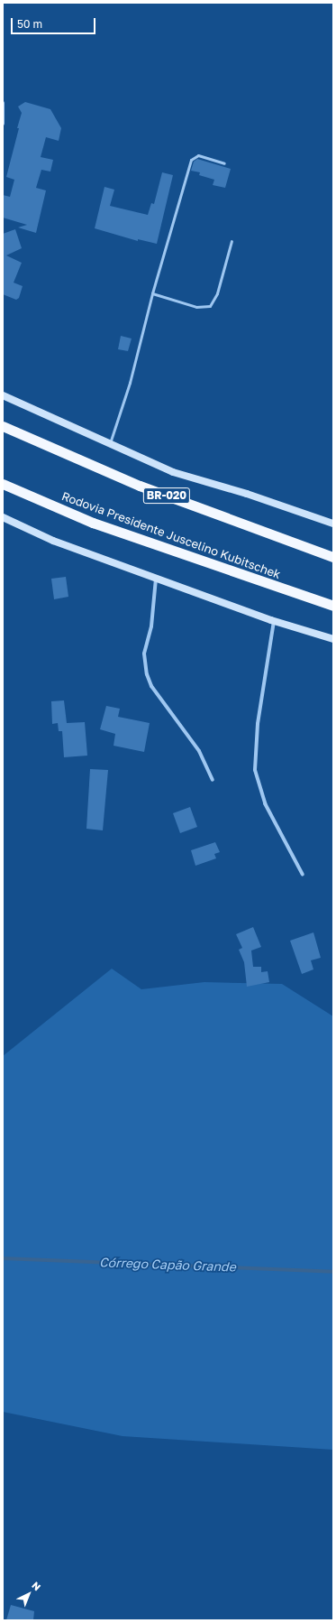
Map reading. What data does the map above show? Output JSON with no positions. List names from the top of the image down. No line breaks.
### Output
{"streets":{"highway":["BR-020","Rodovia Presidente Juscelino Kubitschek"]},"water":["Córrego Capão Grande"],"scale_bar":"50 m","north":"top right"}
